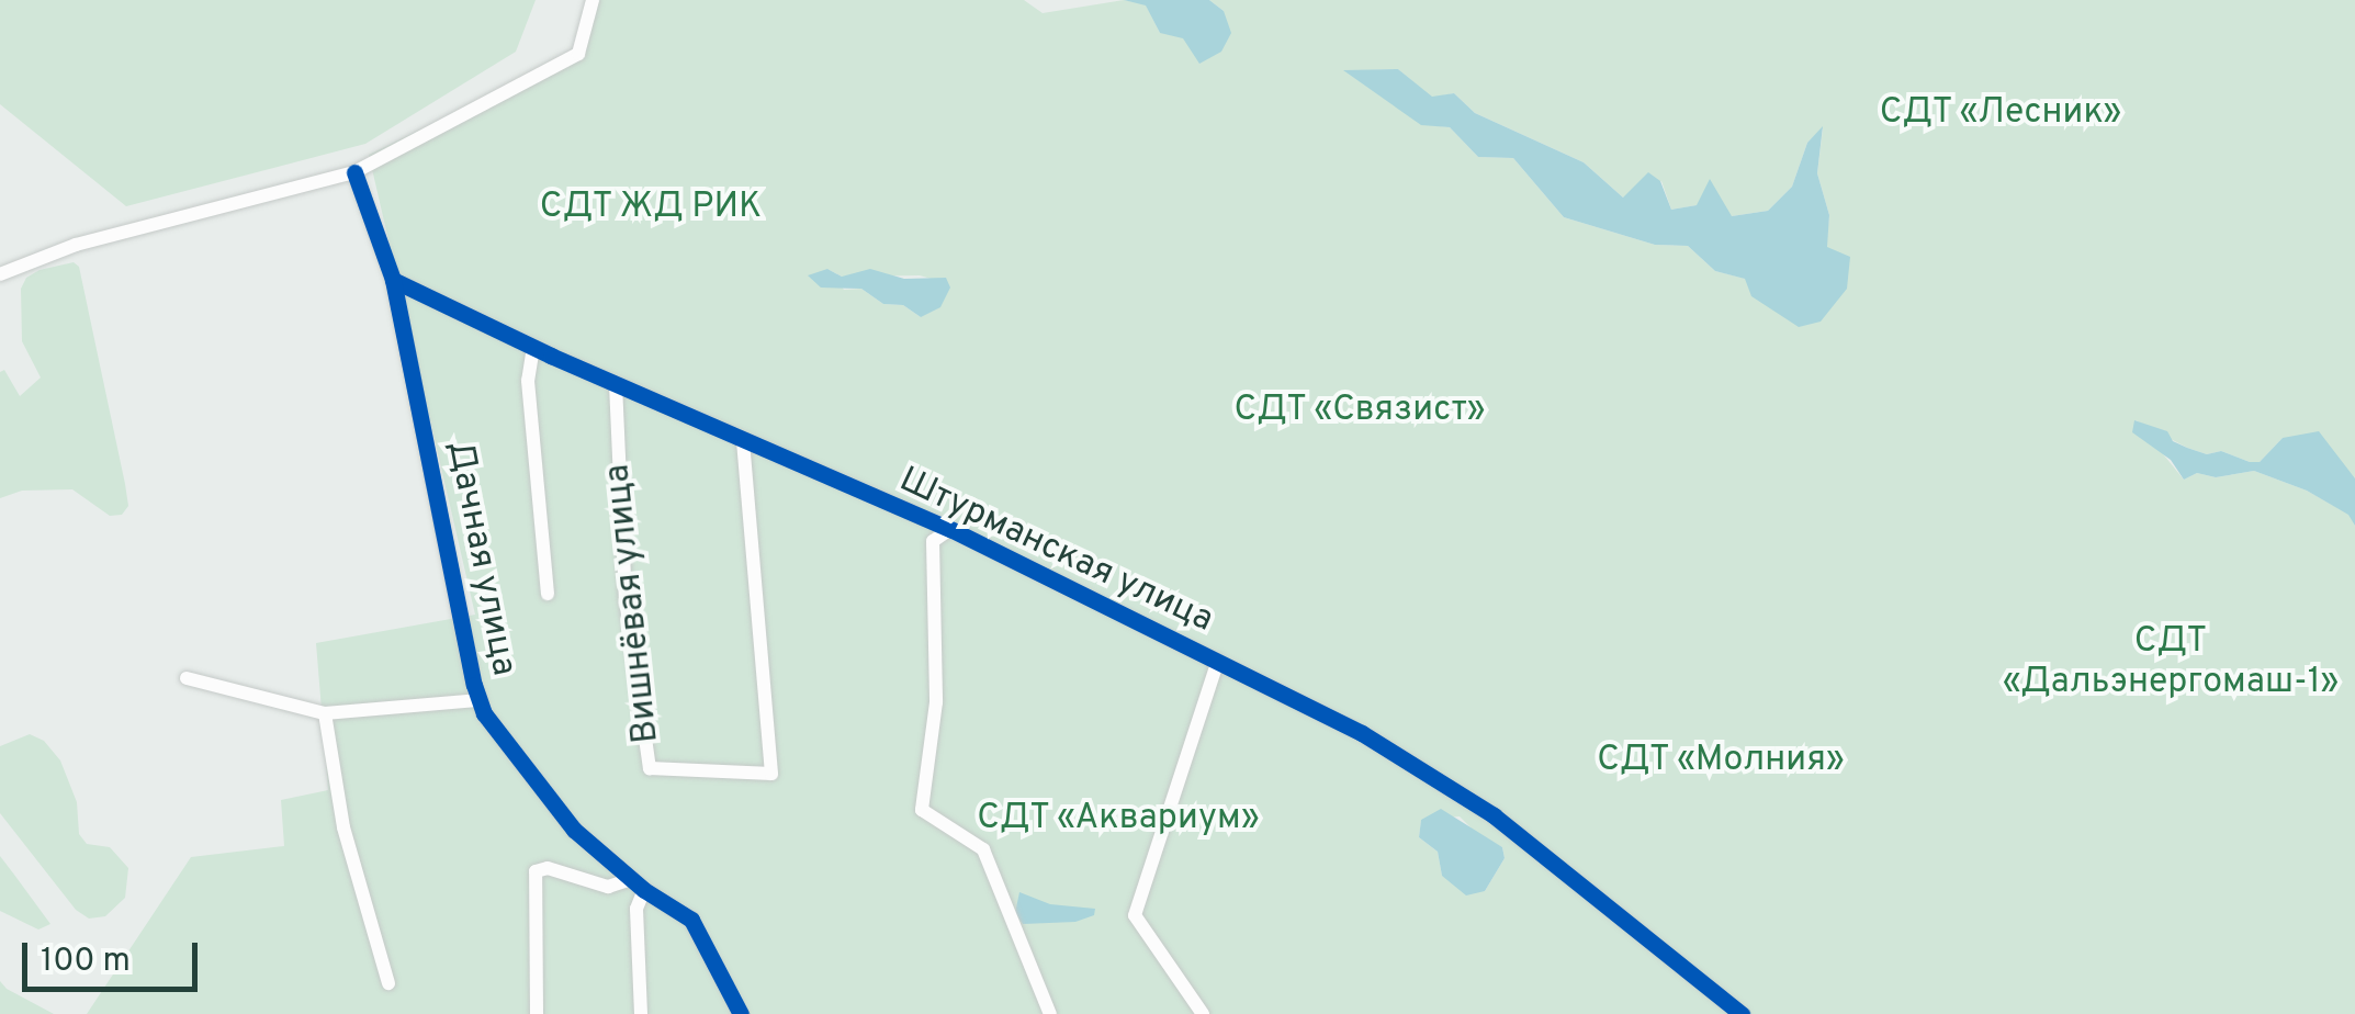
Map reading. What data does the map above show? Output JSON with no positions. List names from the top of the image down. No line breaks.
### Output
{"streets":{"street":["Штурманская улица","Дачная улица","Вишнёвая улица"]},"crossings":[["Штурманская улица","Дачная улица"],["Штурманская улица","Вишнёвая улица"]],"parks":["СДТ «Лесник»","СДТ ЖД РИК","СДТ «Связист»","СДТ «Дальэнергомаш-1»","СДТ «Молния»","СДТ «Аквариум»"],"scale_bar":"100 m"}
